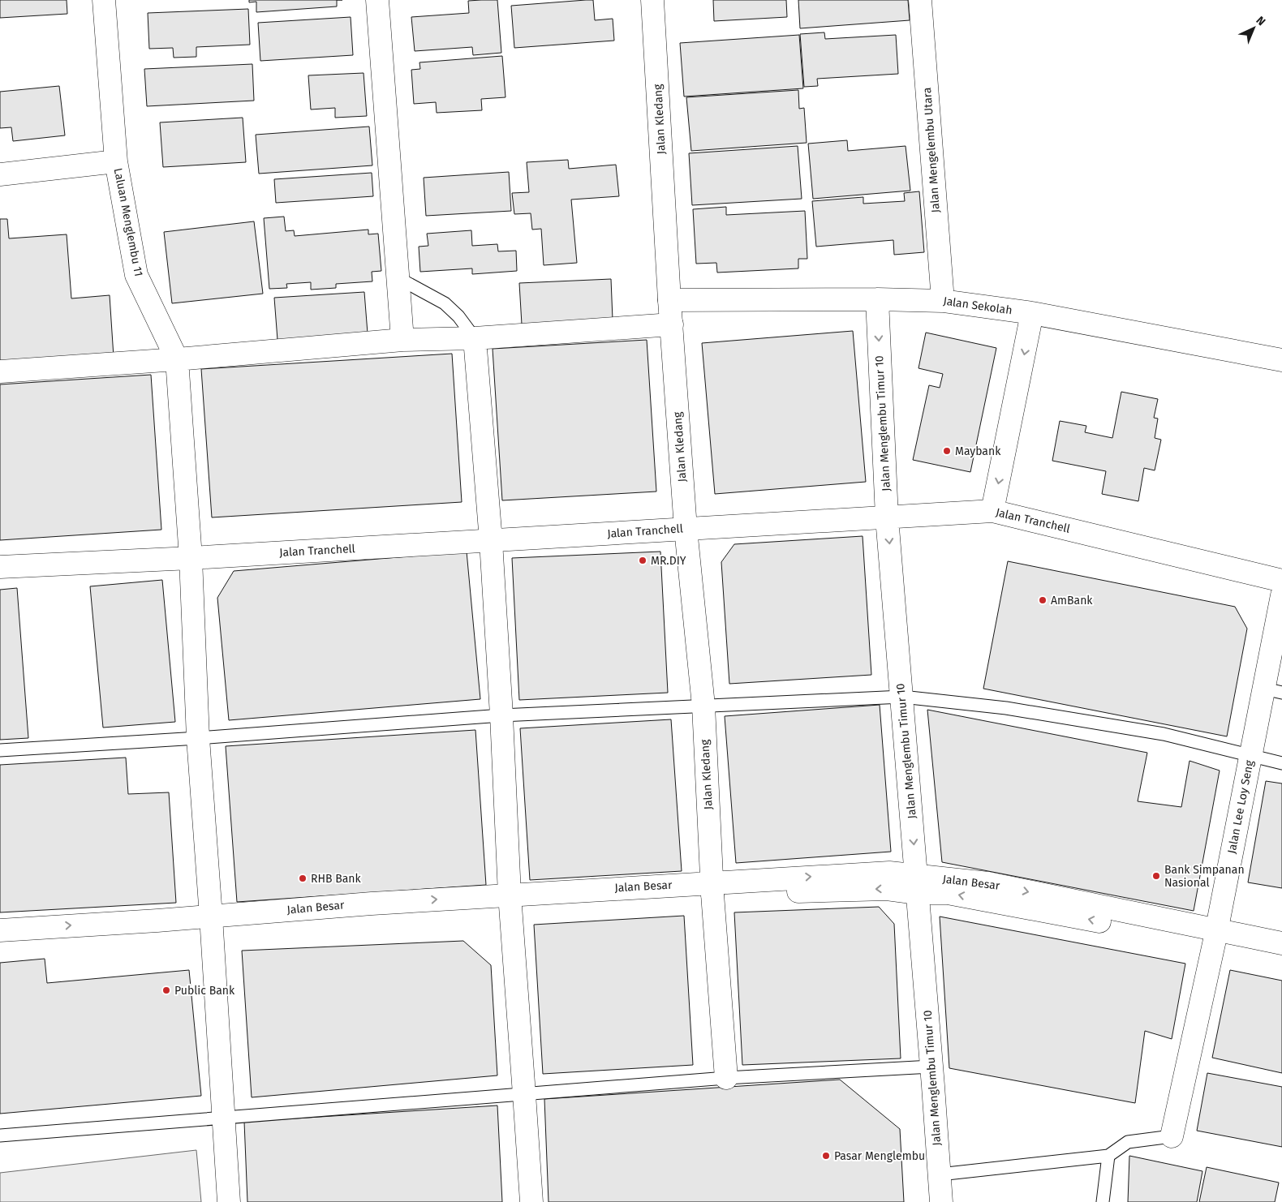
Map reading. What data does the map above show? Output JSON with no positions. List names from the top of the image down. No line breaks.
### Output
{"streets":{"street":["Jalan Kledang","Jalan Mengelembu Utara","Laluan Menglembu 11","Jalan Sekolah","Jalan Menglembu Timur 10","Jalan Tranchell","Jalan Lee Loy Seng","Jalan Besar"]},"crossings":[["Jalan Kledang","Jalan Sekolah"],["Jalan Kledang","Jalan Tranchell"],["Jalan Kledang","Jalan Besar"],["Jalan Mengelembu Utara","Jalan Sekolah"],["Laluan Menglembu 11","Jalan Tranchell"],["Laluan Menglembu 11","Jalan Besar"],["Jalan Sekolah","Jalan Menglembu Timur 10"],["Jalan Menglembu Timur 10","Jalan Tranchell"],["Jalan Menglembu Timur 10","Jalan Besar"],["Jalan Lee Loy Seng","Jalan Besar"]],"places":["Maybank","MR.DIY","AmBank","Bank Simpanan Nasional","RHB Bank","Public Bank","Pasar Menglembu"],"north":"top right"}
